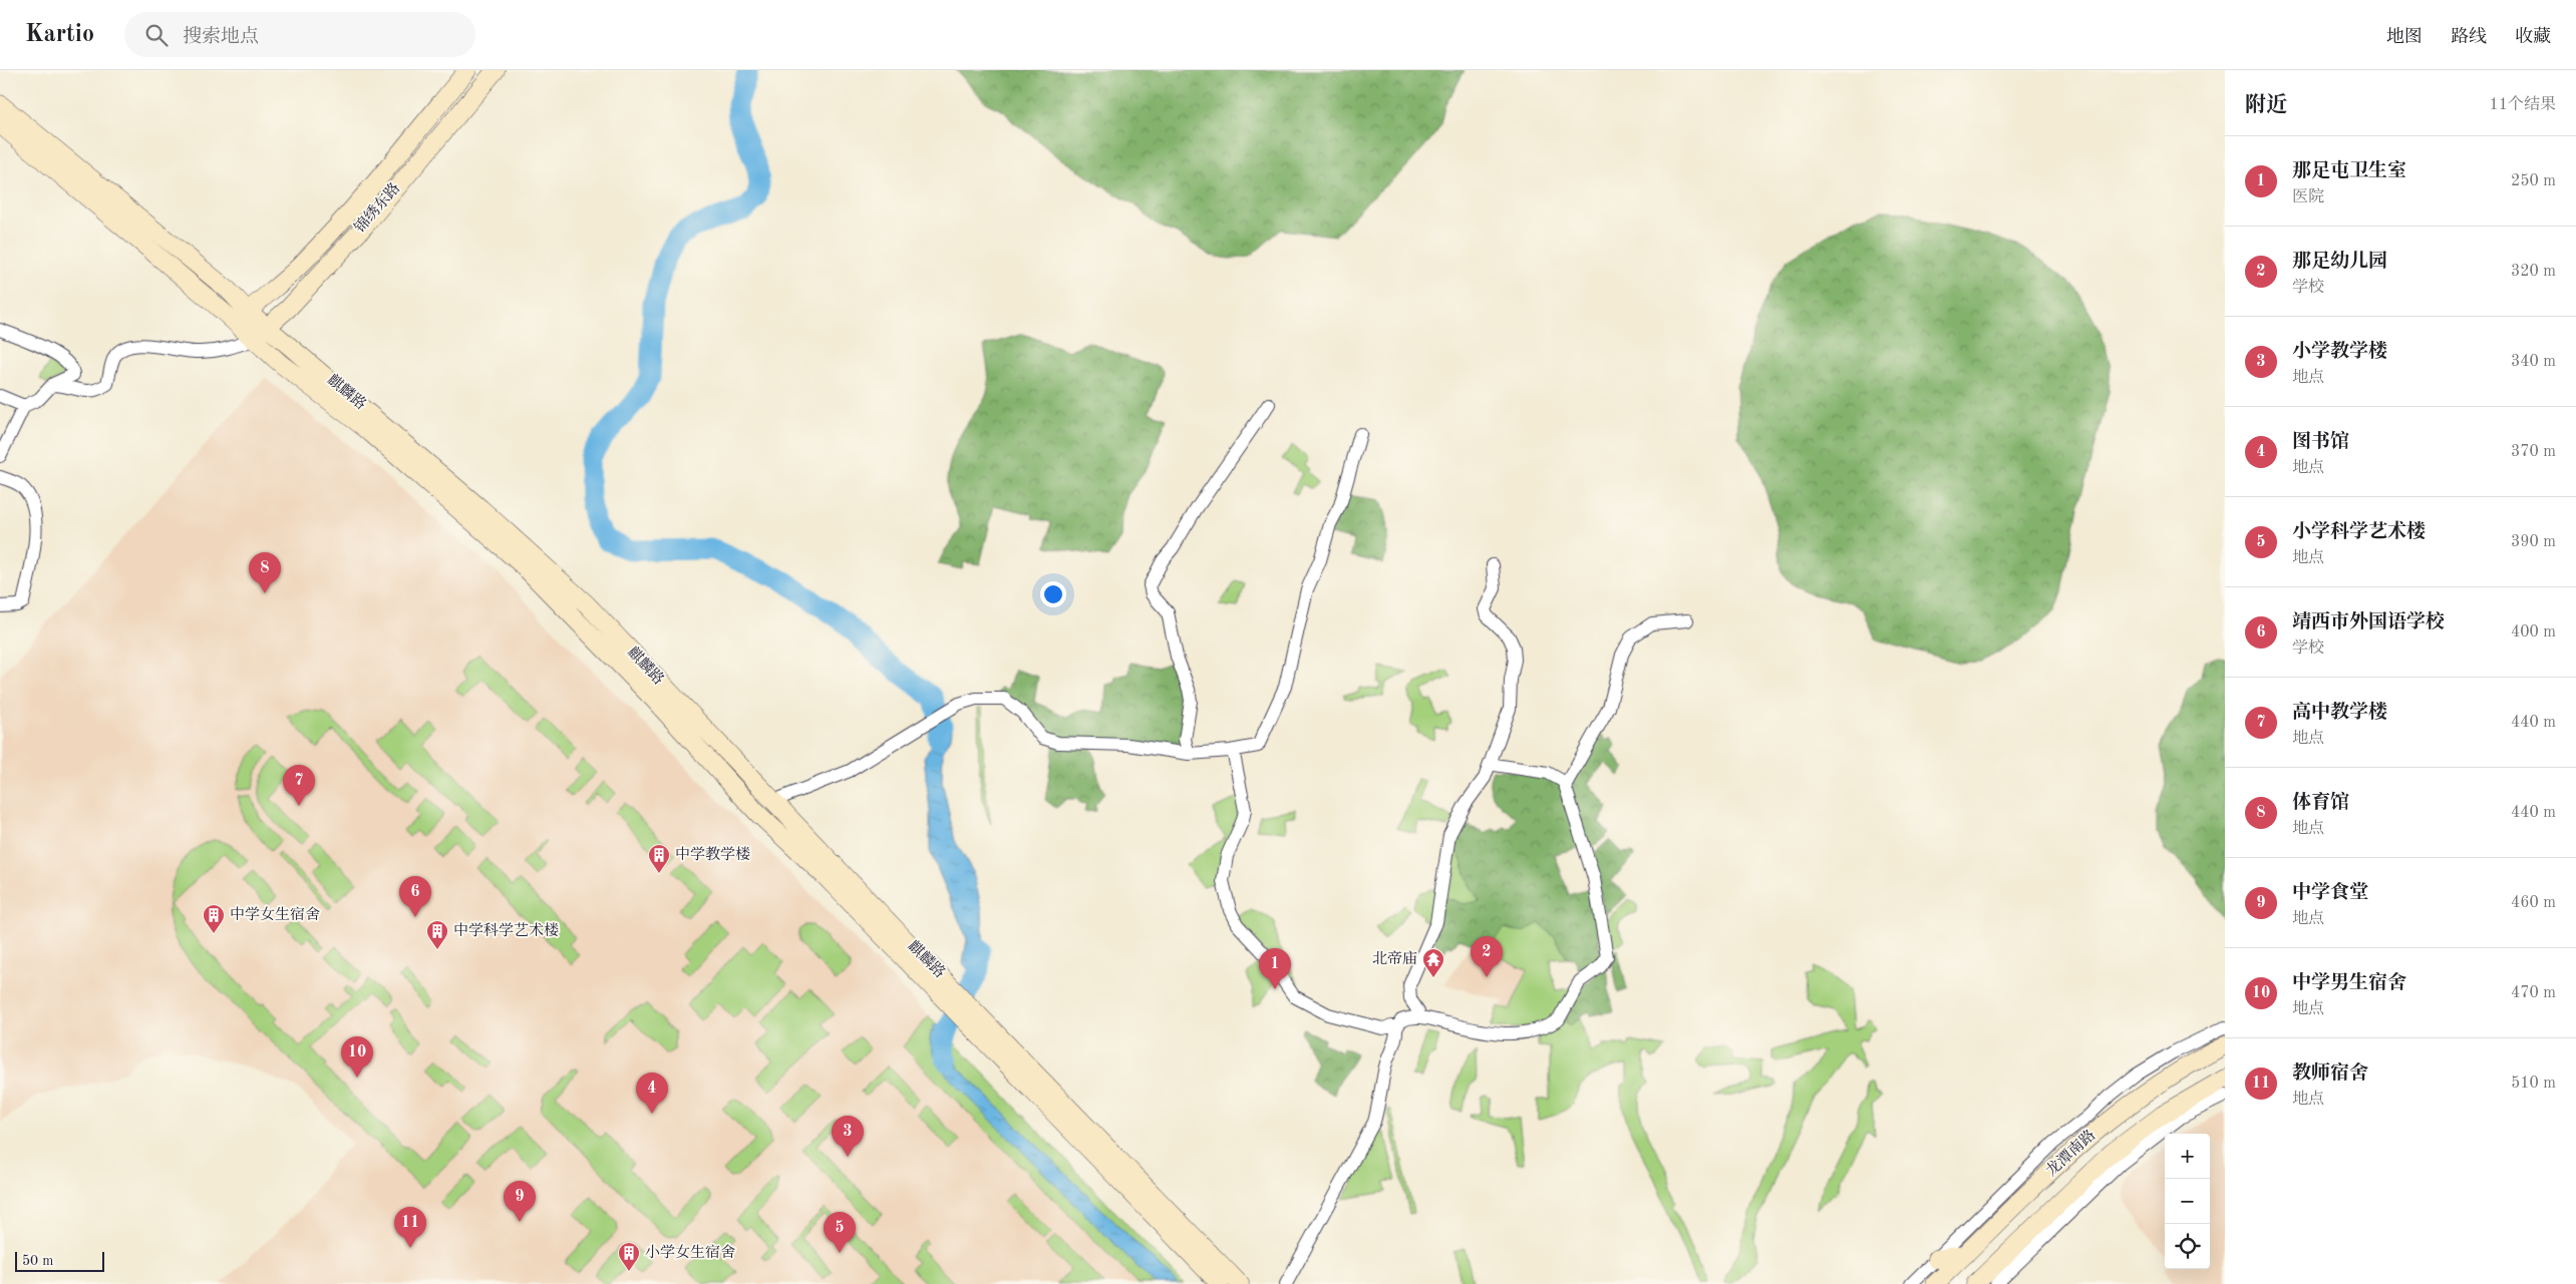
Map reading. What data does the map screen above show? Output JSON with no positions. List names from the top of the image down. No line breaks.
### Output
{"streets":{"main road":["锦绣东路","麒麟路","龙潭南路"]},"crossings":[["锦绣东路","麒麟路"]],"places":{"building":["中学教学楼","中学女生宿舍","中学科学艺术楼","小学女生宿舍"],"temple":["北帝庙"]},"scale_bar":"50 m","page":{"header":"Kartio","search":"搜索地点","nav":["地图","路线","收藏"],"heading":["附近","11个结果"],"list":[{"mark":"1","name":"那足屯卫生室","note":"医院","value":"250 m"},{"mark":"2","name":"那足幼儿园","note":"学校","value":"320 m"},{"mark":"3","name":"小学教学楼","note":"地点","value":"340 m"},{"mark":"4","name":"图书馆","note":"地点","value":"370 m"},{"mark":"5","name":"小学科学艺术楼","note":"地点","value":"390 m"},{"mark":"6","name":"靖西市外国语学校","note":"学校","value":"400 m"},{"mark":"7","name":"高中教学楼","note":"地点","value":"440 m"},{"mark":"8","name":"体育馆","note":"地点","value":"440 m"},{"mark":"9","name":"中学食堂","note":"地点","value":"460 m"},{"mark":"10","name":"中学男生宿舍","note":"地点","value":"470 m"},{"mark":"11","name":"教师宿舍","note":"地点","value":"510 m"}],"pins":["8","7","6","2","1","10","4","3","9","11","5"],"map_buttons":["+","−"],"scale":"50 m"}}
